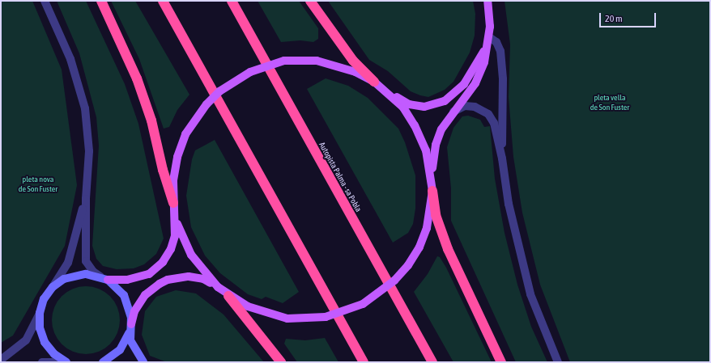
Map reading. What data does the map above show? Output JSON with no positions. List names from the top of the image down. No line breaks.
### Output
{"streets":{"highway":["Autopista Palma - sa Pobla"]},"parks":["pleta vella de Son Fuster","pleta nova de Son Fuster"],"scale_bar":"20 m"}
